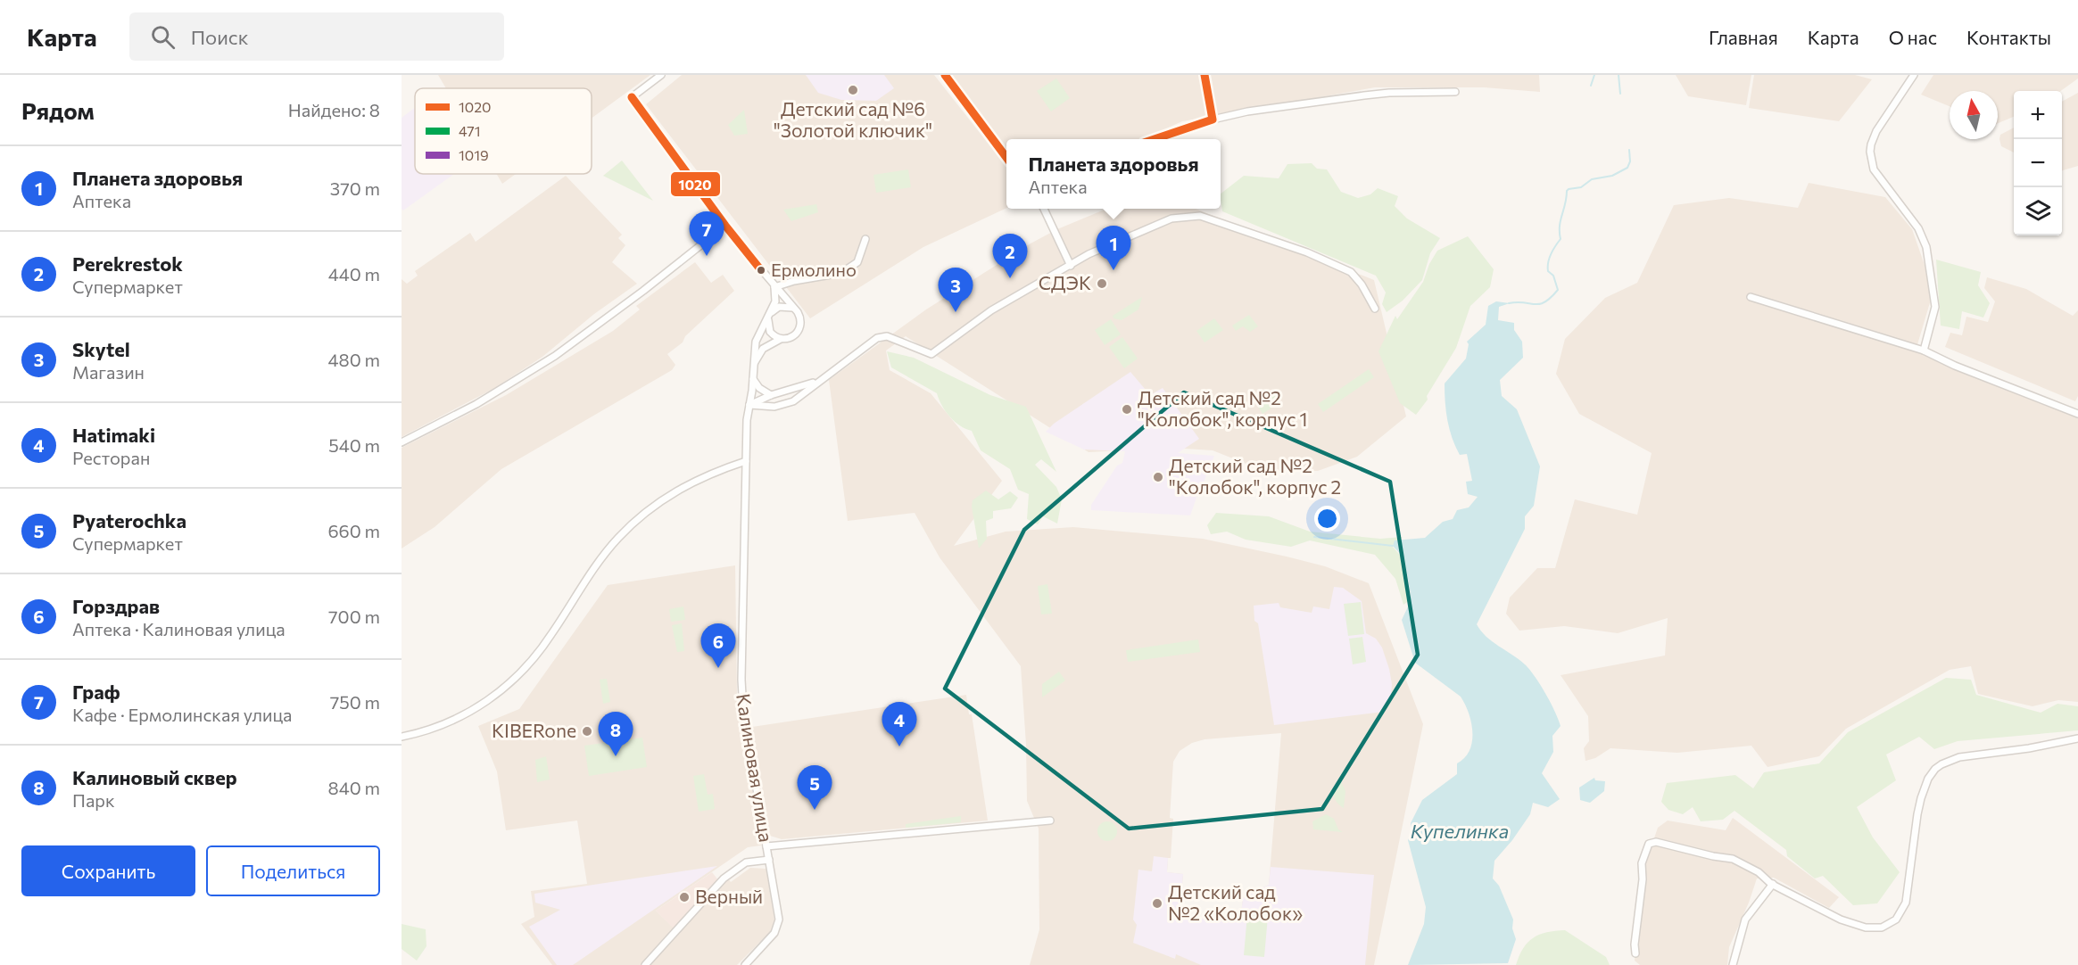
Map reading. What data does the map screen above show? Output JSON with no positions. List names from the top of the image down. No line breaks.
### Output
{"streets":{"street":["Калиновая улица"]},"water":["Купелинка"],"places":["Детский сад №6 \"Золотой ключик\"","Ермолино","СДЭК","Детский сад №2 \"Колобок\", корпус 1","Детский сад №2 \"Колобок\", корпус 2","KIBERone","Верный","Детский сад №2 «Колобок»"],"lines":["transit line 1020"],"legend":["1020","471","1019"],"north":"top","page":{"header":"Карта","search":"Поиск","nav":["Главная","Карта","О нас","Контакты"],"heading":["Рядом","Найдено: 8"],"map_buttons":["+","−"],"popup":["Планета здоровья","Аптека"],"list":[{"mark":"1","name":"Планета здоровья","note":"Аптека","value":"370 m"},{"mark":"2","name":"Perekrestok","note":"Супермаркет","value":"440 m"},{"mark":"3","name":"Skytel","note":"Магазин","value":"480 m"},{"mark":"4","name":"Hatimaki","note":"Ресторан","value":"540 m"},{"mark":"5","name":"Pyaterochka","note":"Супермаркет","value":"660 m"},{"mark":"6","name":"Горздрав","note":"Аптека · Калиновая улица","value":"700 m"},{"mark":"7","name":"Граф","note":"Кафе · Ермолинская улица","value":"750 m"},{"mark":"8","name":"Калиновый сквер","note":"Парк","value":"840 m"}],"pins":["7","1","2","3","6","4","8","5"],"buttons":["Сохранить","Поделиться"]}}
